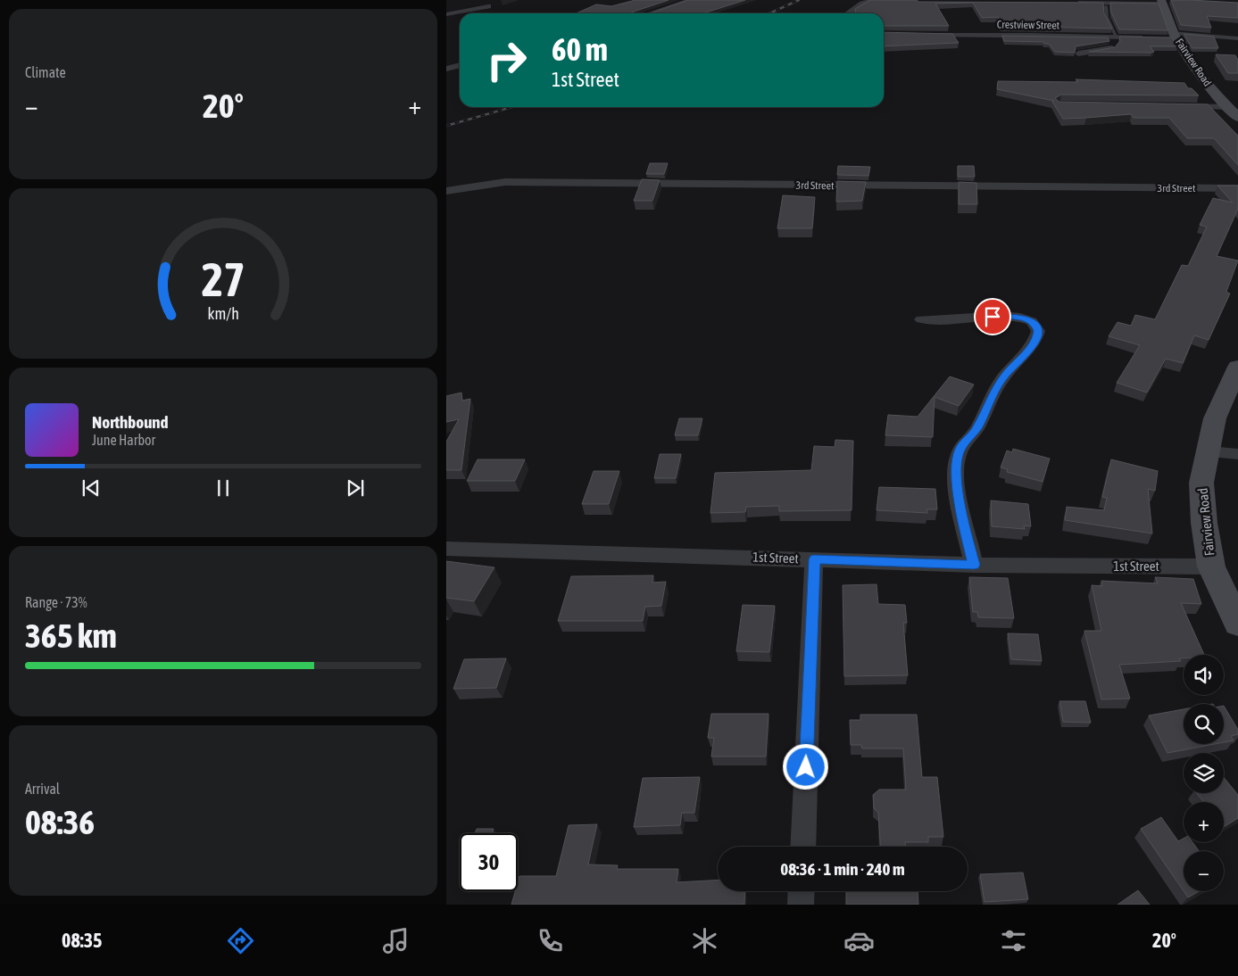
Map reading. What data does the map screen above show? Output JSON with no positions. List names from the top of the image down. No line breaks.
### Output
{"streets":{"main road":["Fairview Road"],"street":["Crestview Street","3rd Street","1st Street"]},"crossings":[["Fairview Road","1st Street"]],"page":{"tile":["Climate",["Range · 73%","365 km"],["Arrival","08:36"]],"turn":["60 m","1st Street"],"heat":["−","20°","+"],"song":["Northbound","June Harbor"],"map_buttons":["+","−"],"limit":"30","trip":"08:36 · 1 min · 240 m","tabs":["08:35","20°"],"gauge":["27","km/h"]}}
